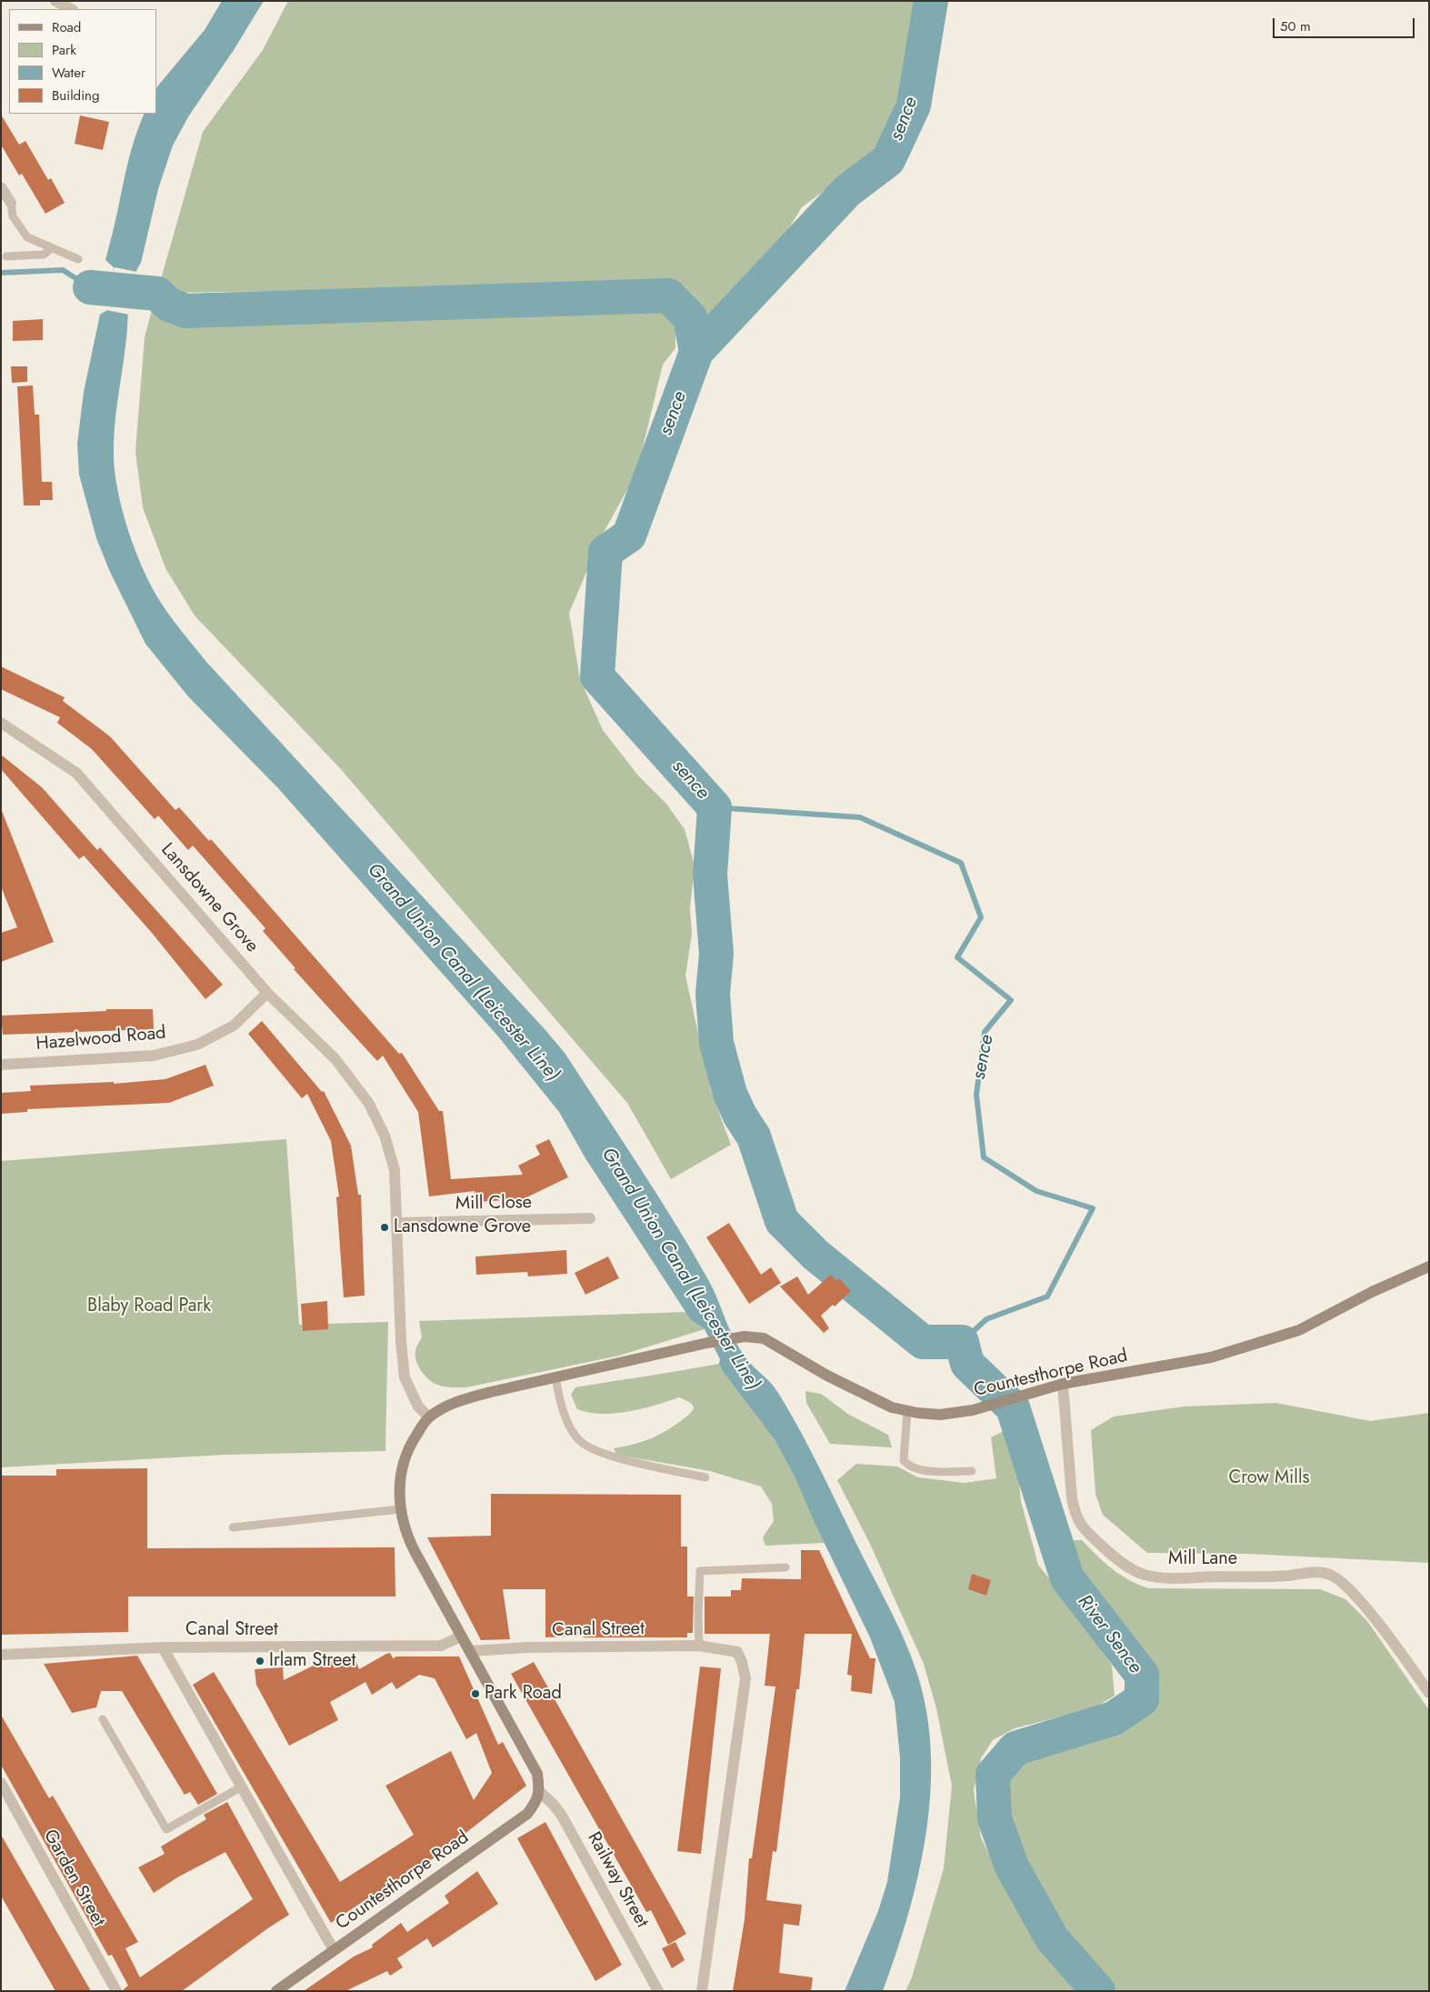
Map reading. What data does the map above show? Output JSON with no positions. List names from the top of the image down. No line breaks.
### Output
{"streets":{"street":["Lansdowne Grove","Hazelwood Road","Mill Close","Countesthorpe Road","Mill Lane","Canal Street","Garden Street","Railway Street"]},"crossings":[["Lansdowne Grove","Hazelwood Road"],["Lansdowne Grove","Mill Close"],["Lansdowne Grove","Countesthorpe Road"],["Countesthorpe Road","Mill Lane"],["Countesthorpe Road","Railway Street"]],"water":["sence","Grand Union Canal (Leicester Line)","River Sence"],"parks":["Blaby Road Park","Crow Mills"],"places":["Lansdowne Grove","Irlam Street","Park Road"],"legend":["Road","Park","Water","Building"],"scale_bar":"50 m"}
